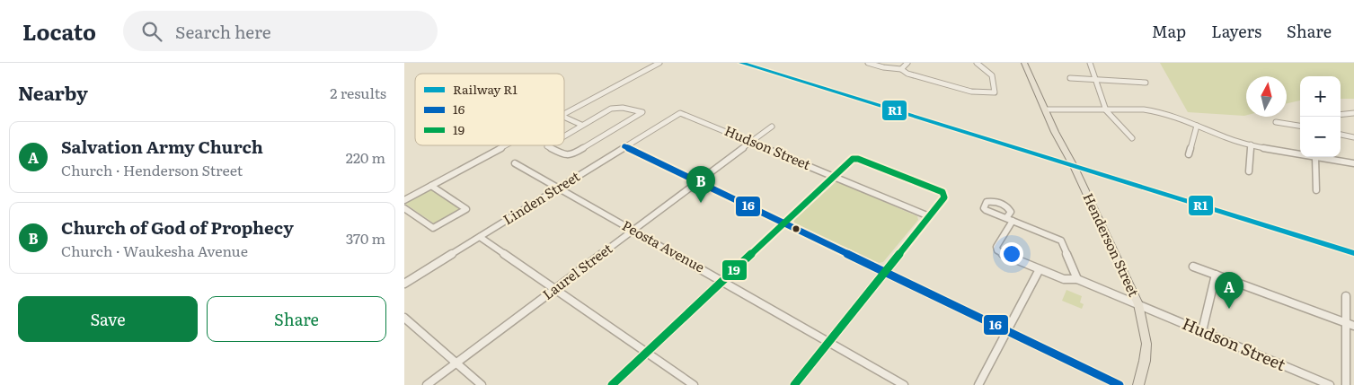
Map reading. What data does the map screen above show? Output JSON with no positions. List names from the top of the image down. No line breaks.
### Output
{"streets":{"main road":["Henderson Street"],"street":["Hudson Street","Linden Street","Peosta Avenue","Laurel Street"]},"crossings":[["Hudson Street","Linden Street"],["Hudson Street","Henderson Street"],["Hudson Street","Laurel Street"],["Linden Street","Peosta Avenue"],["Peosta Avenue","Laurel Street"]],"lines":["rail line R1","transit line 16","transit line 19"],"legend":["Railway R1","16","19"],"north":"top","page":{"header":"Locato","search":"Search here","nav":["Map","Layers","Share"],"heading":["Nearby","2 results"],"map_buttons":["+","−"],"list":[{"mark":"A","name":"Salvation Army Church","note":"Church · Henderson Street","value":"220 m"},{"mark":"B","name":"Church of God of Prophecy","note":"Church · Waukesha Avenue","value":"370 m"}],"pins":["B","A"],"buttons":["Save","Share"]}}
